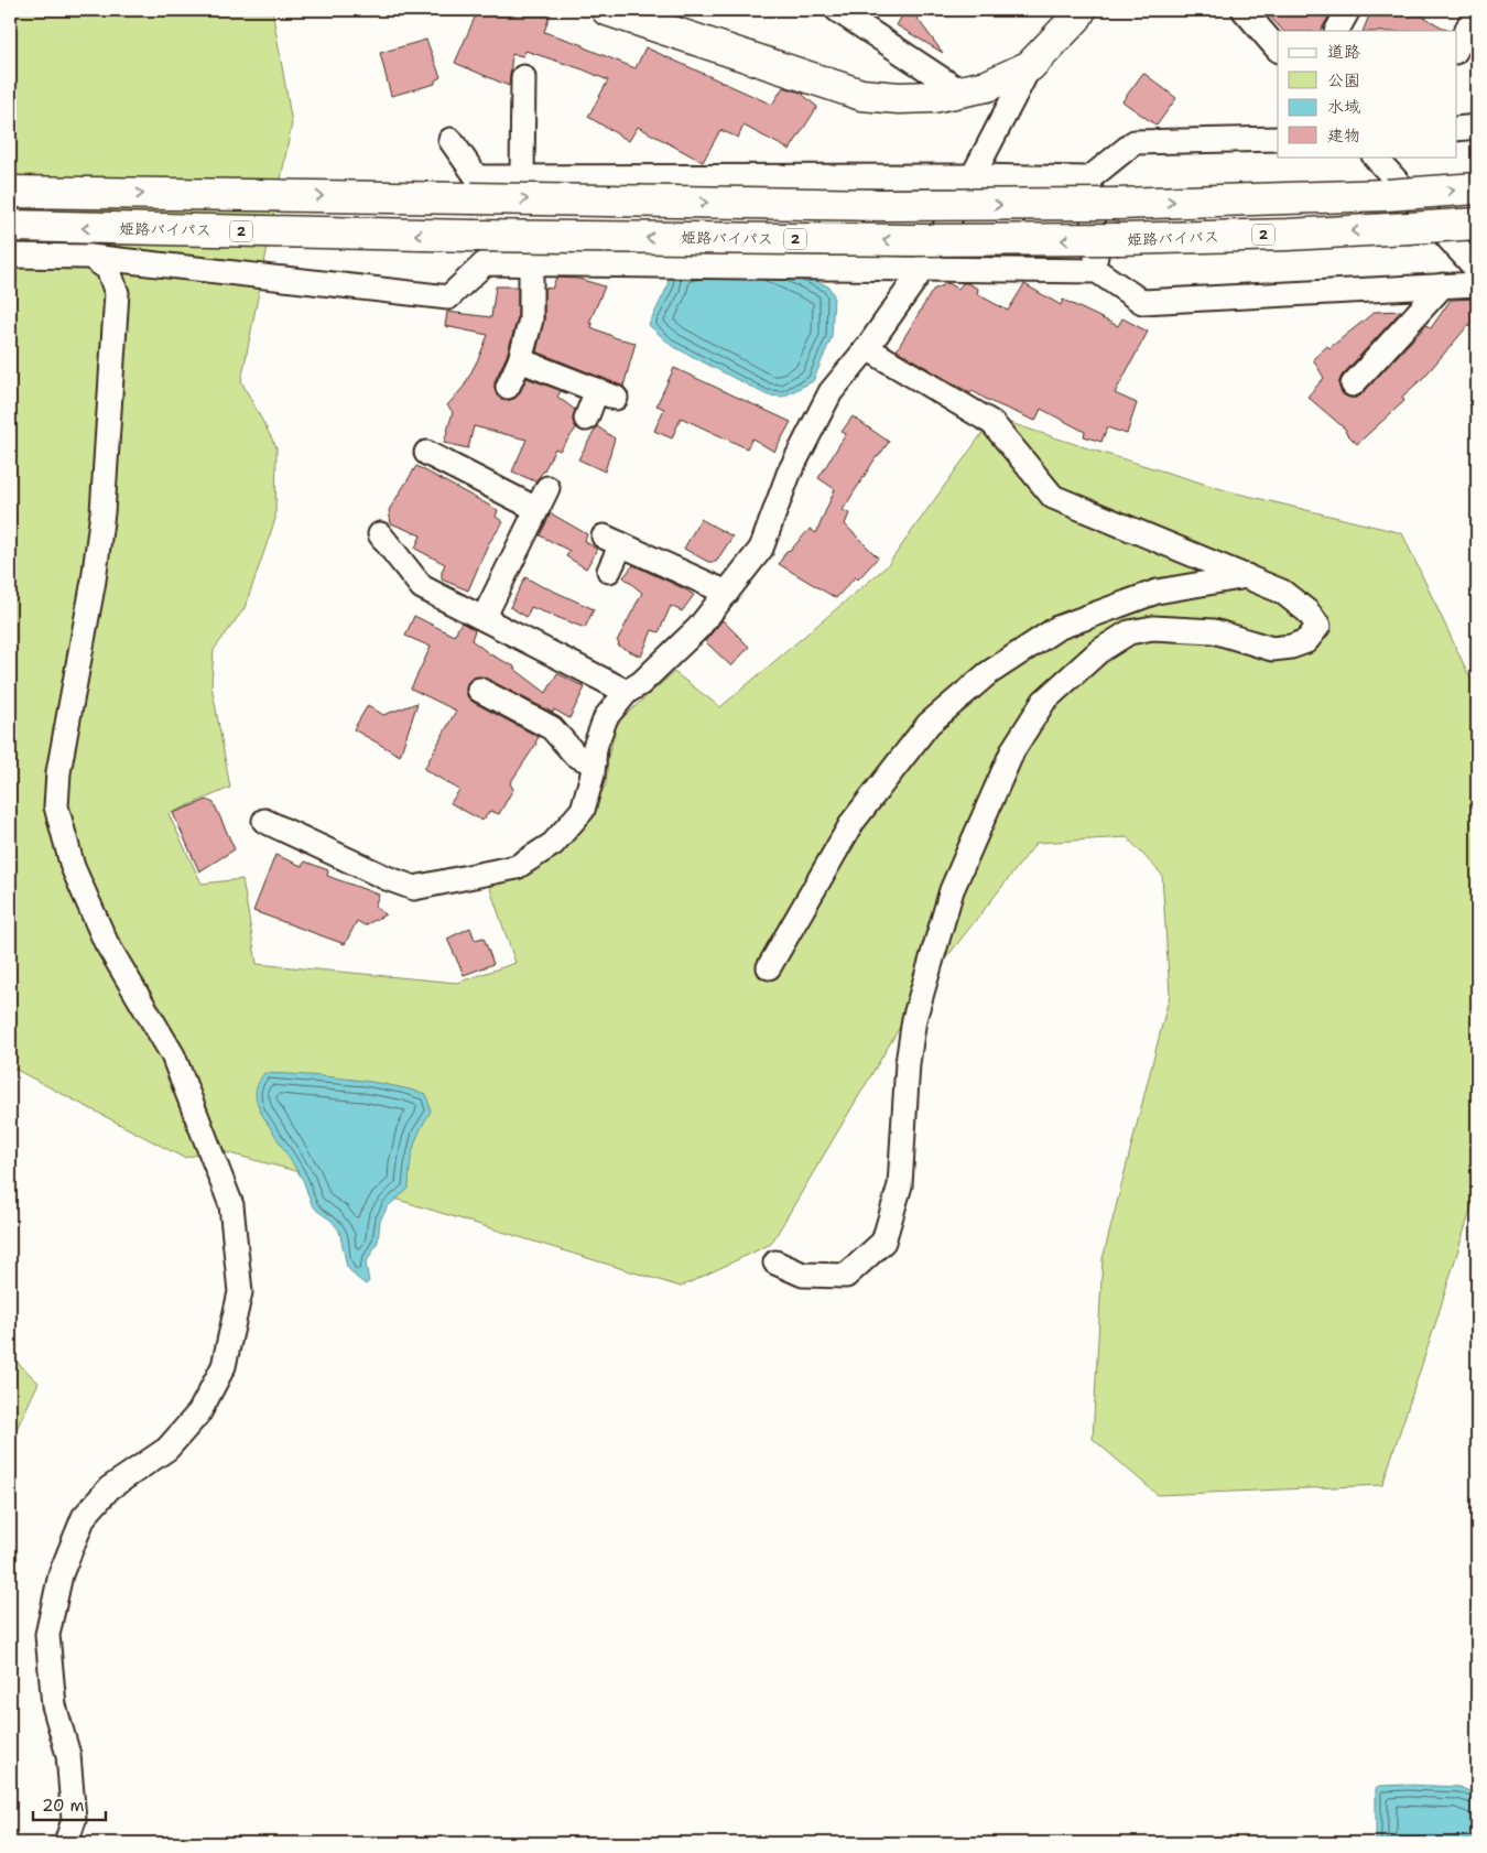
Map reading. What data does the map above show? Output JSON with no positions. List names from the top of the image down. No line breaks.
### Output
{"streets":{"main road":["姫路バイパス","2"]},"legend":["道路","公園","水域","建物"],"scale_bar":"20 m"}
